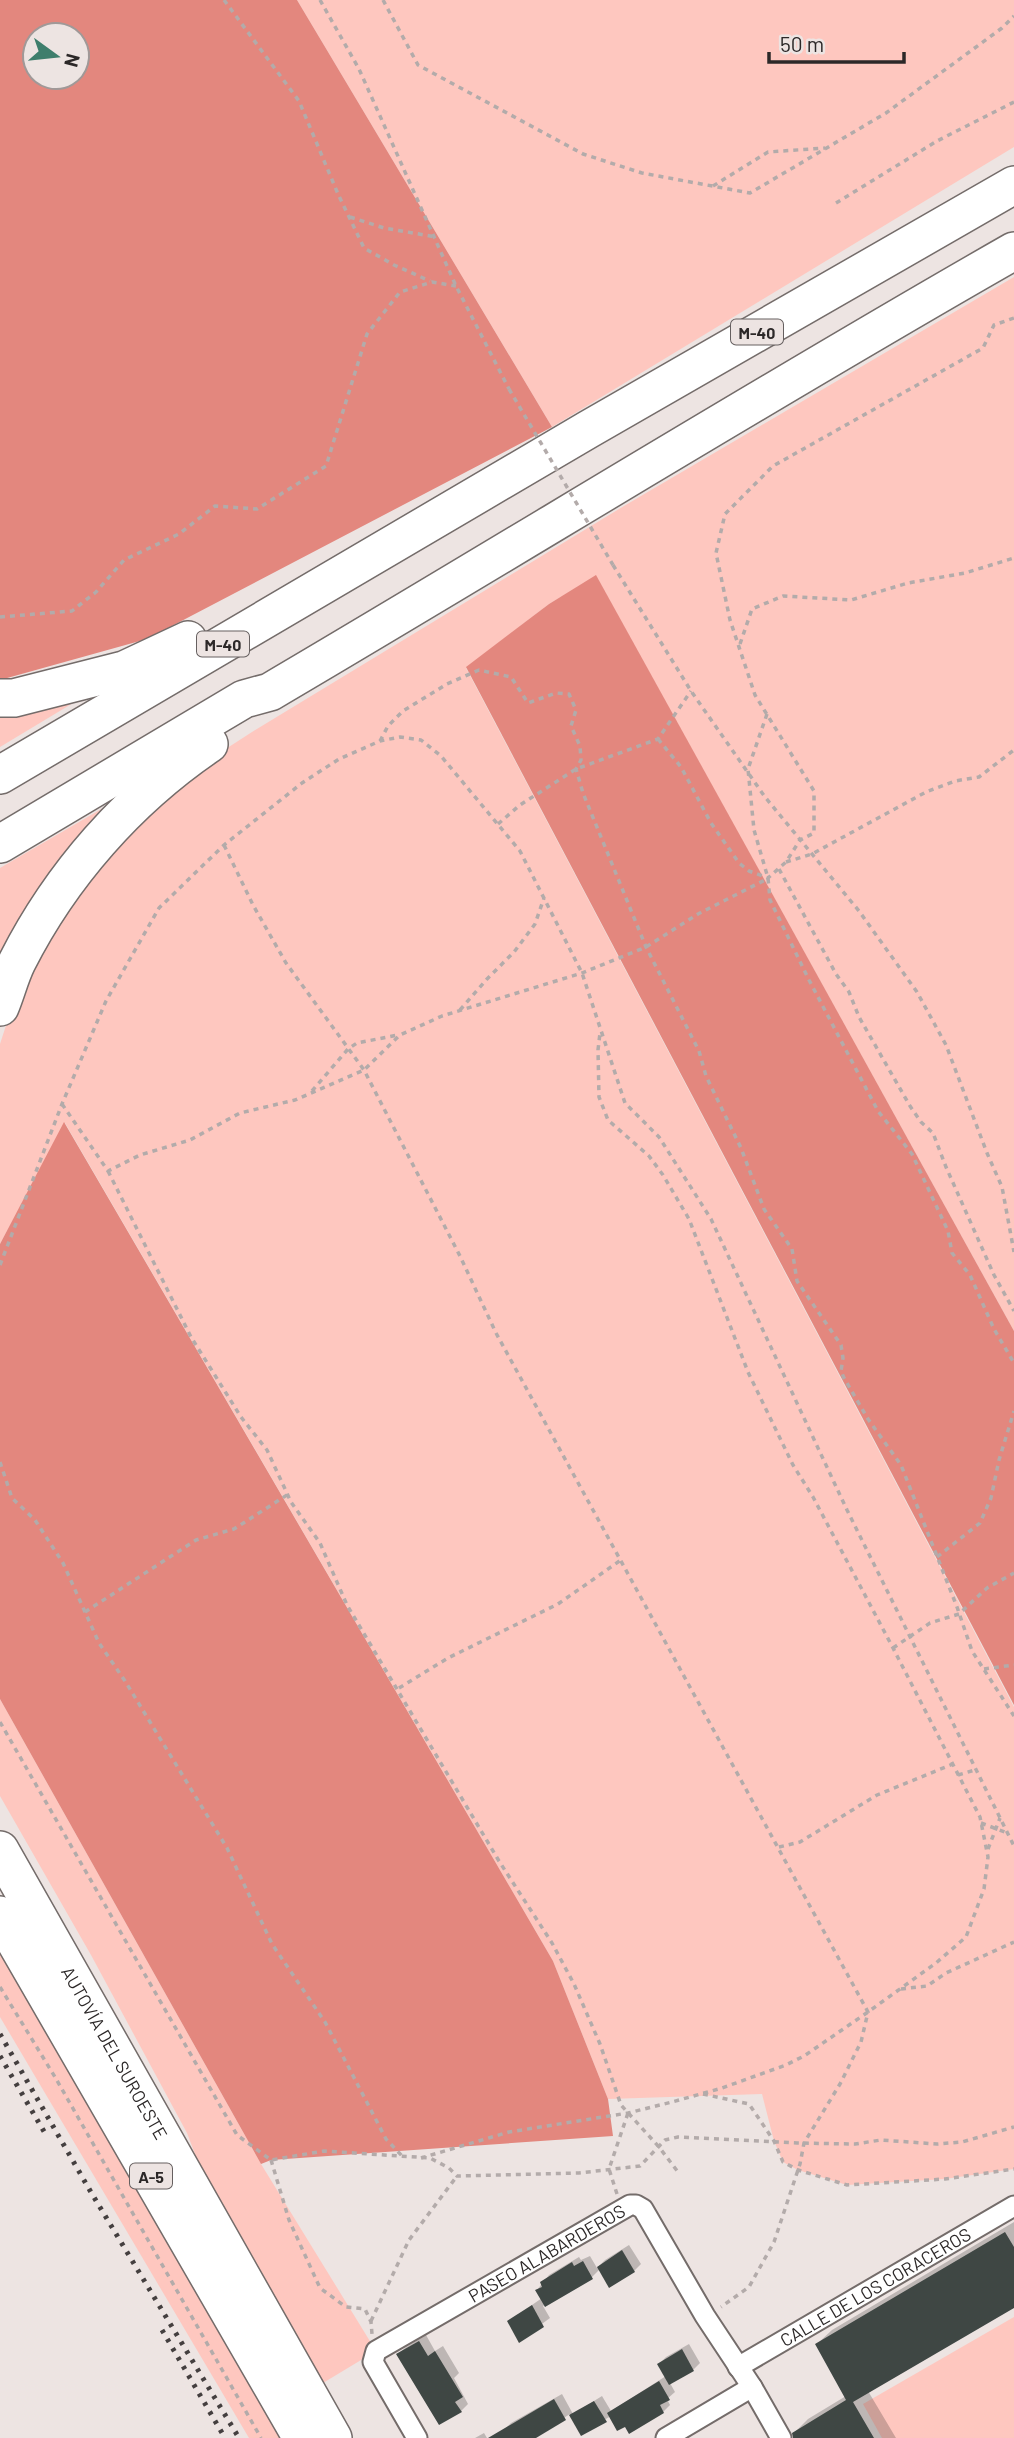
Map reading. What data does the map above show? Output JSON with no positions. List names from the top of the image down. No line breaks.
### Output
{"streets":{"highway":["M-40","AUTOVÍA DEL SUROESTE","A-5"],"street":["PASEO ALABARDEROS","CALLE DE LOS CORACEROS"]},"crossings":[["PASEO ALABARDEROS","CALLE DE LOS CORACEROS"]],"scale_bar":"50 m","north":"right"}
